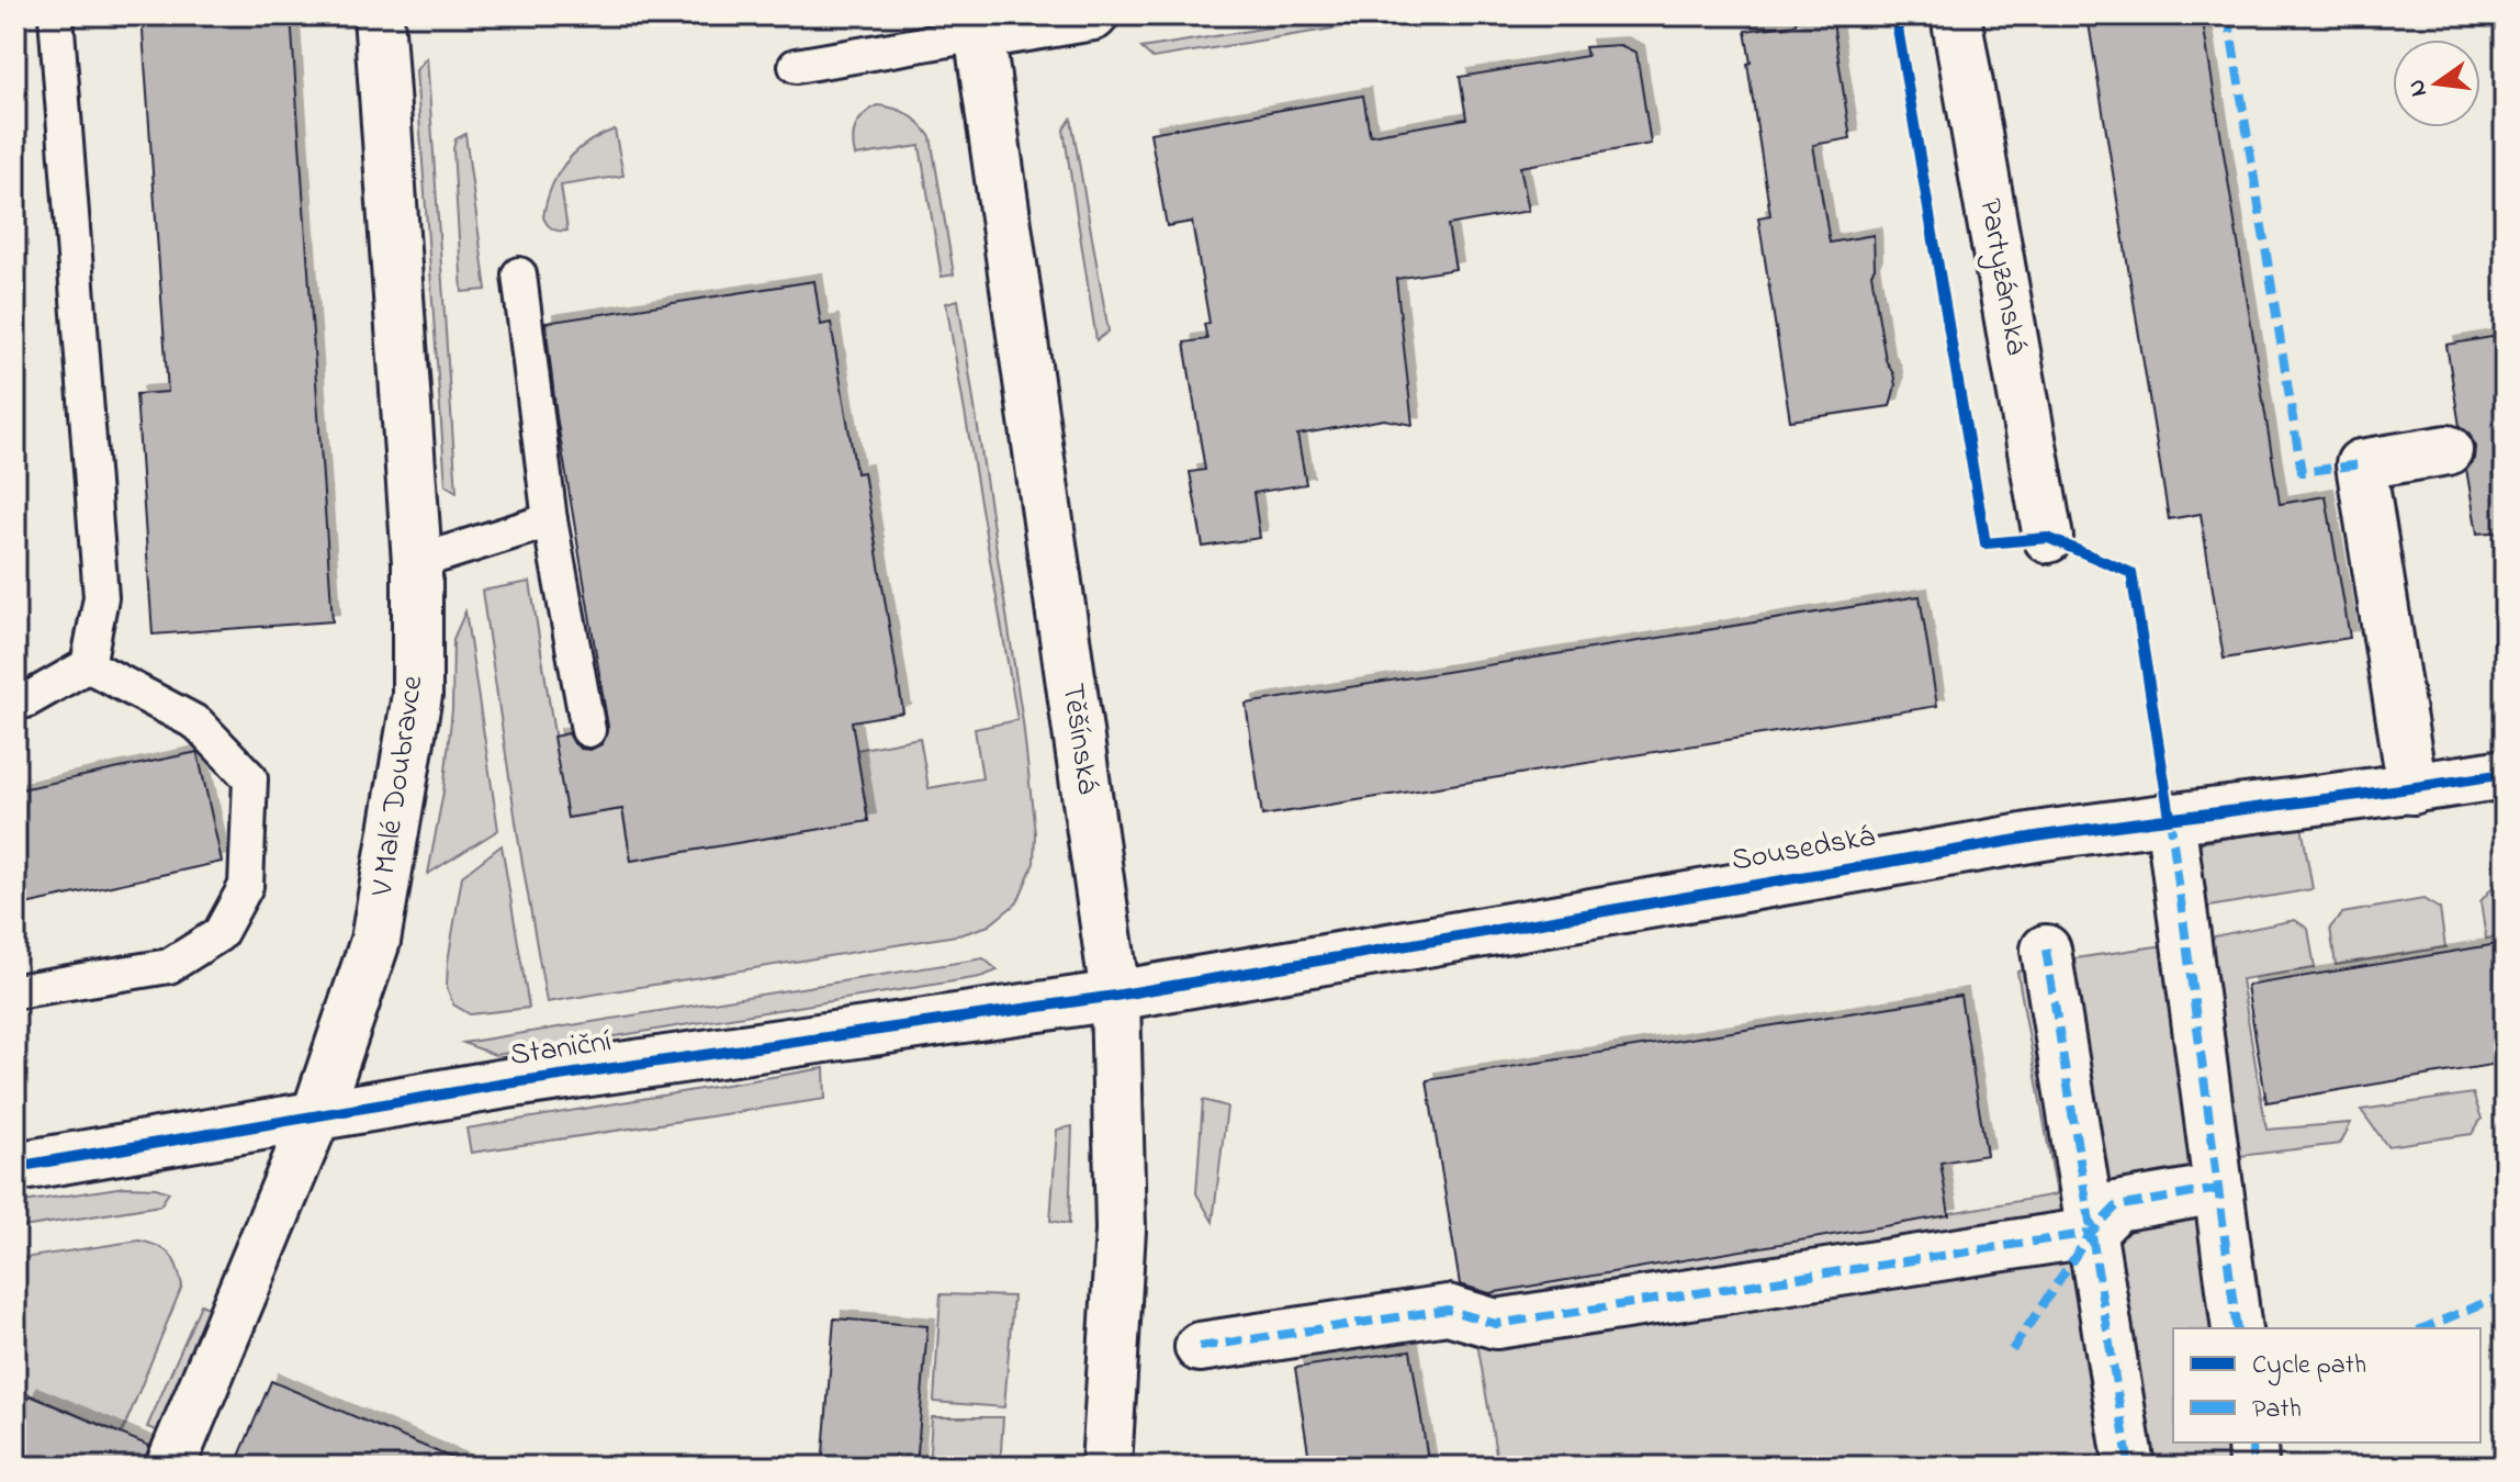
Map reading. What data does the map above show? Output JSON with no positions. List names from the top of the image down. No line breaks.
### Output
{"streets":{"street":["Partyzánská","Těšínská","V Malé Doubravce","Sousedská","Staniční"]},"crossings":[["Těšínská","Sousedská"],["Těšínská","Staniční"],["V Malé Doubravce","Staniční"],["Sousedská","Staniční"]],"legend":["Cycle path","Path"],"north":"left"}
